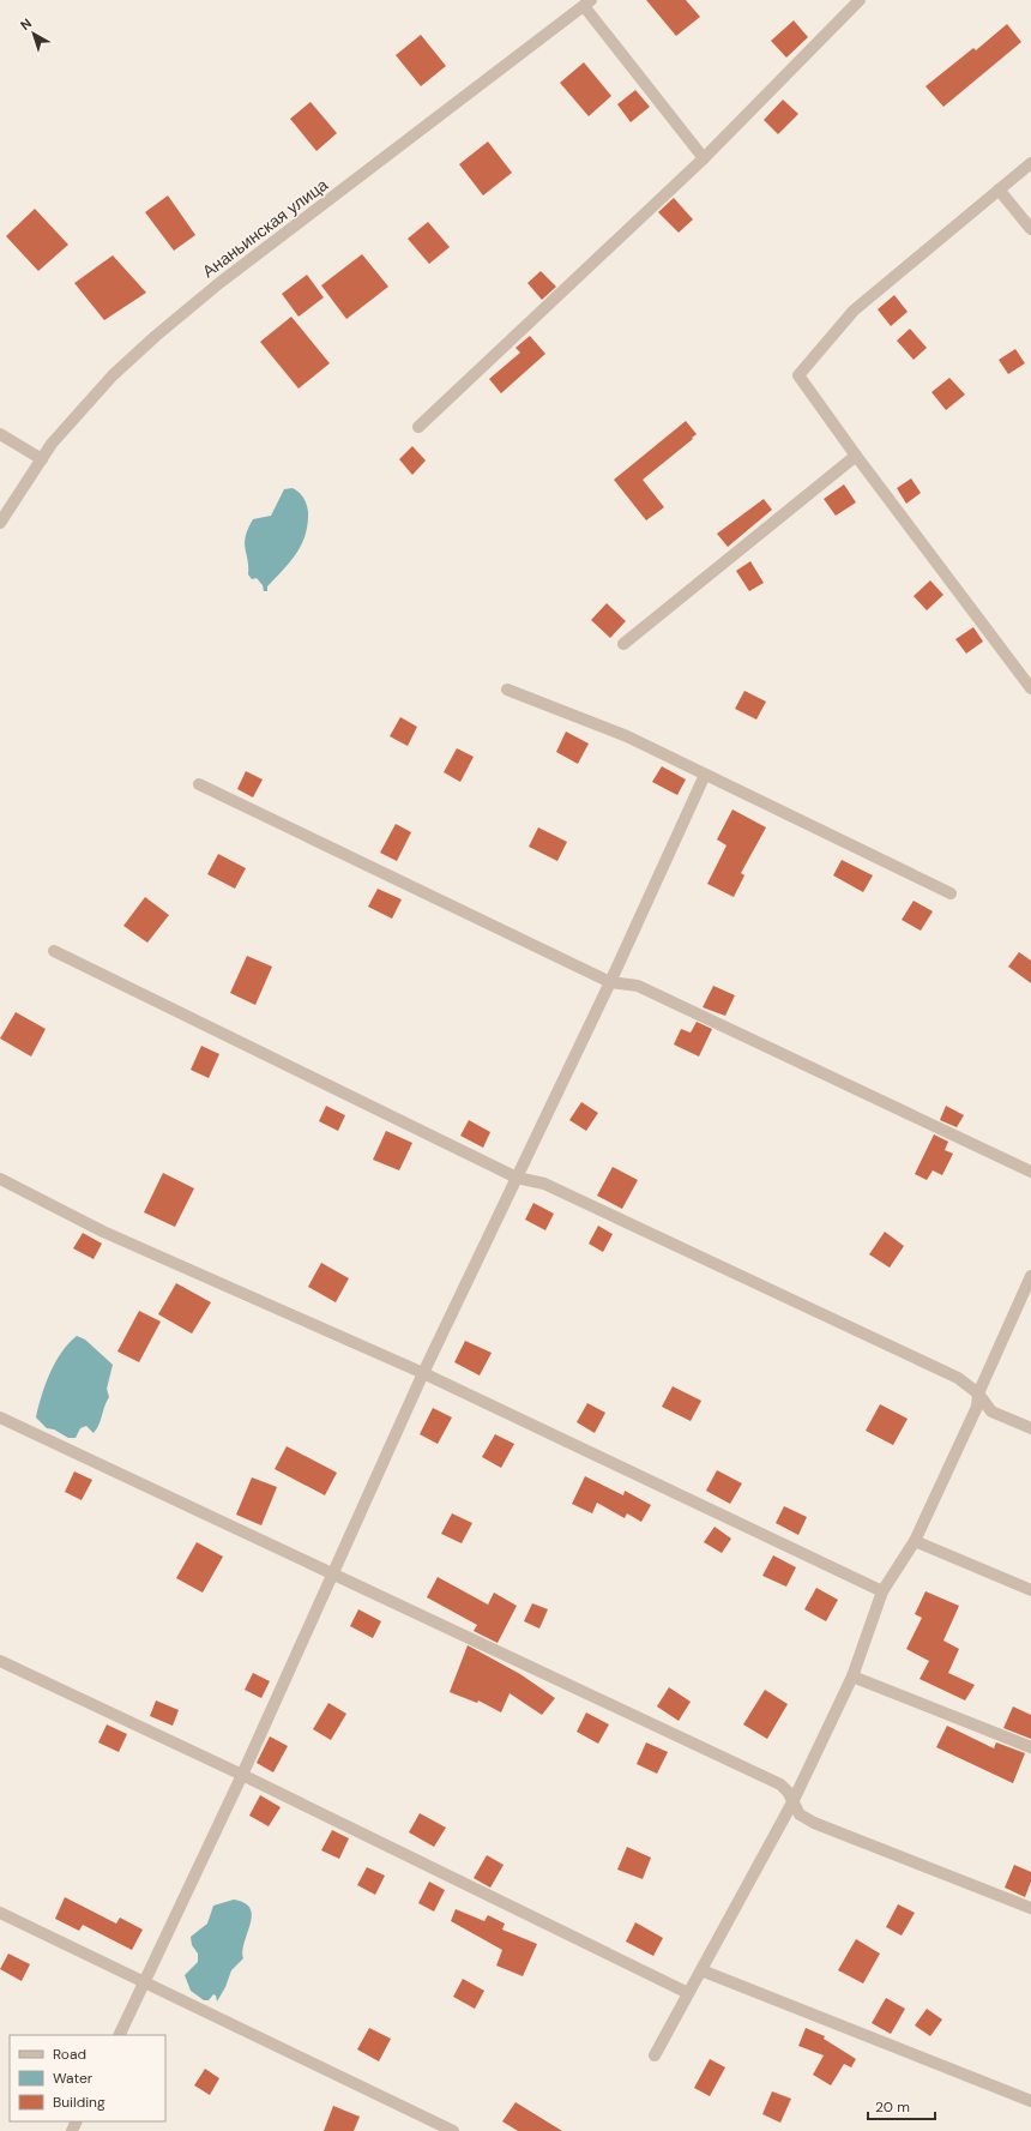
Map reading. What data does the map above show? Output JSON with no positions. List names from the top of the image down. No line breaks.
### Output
{"streets":{"street":["Ананьинская улица"]},"legend":["Road","Water","Building"],"scale_bar":"20 m","north":"top left"}
